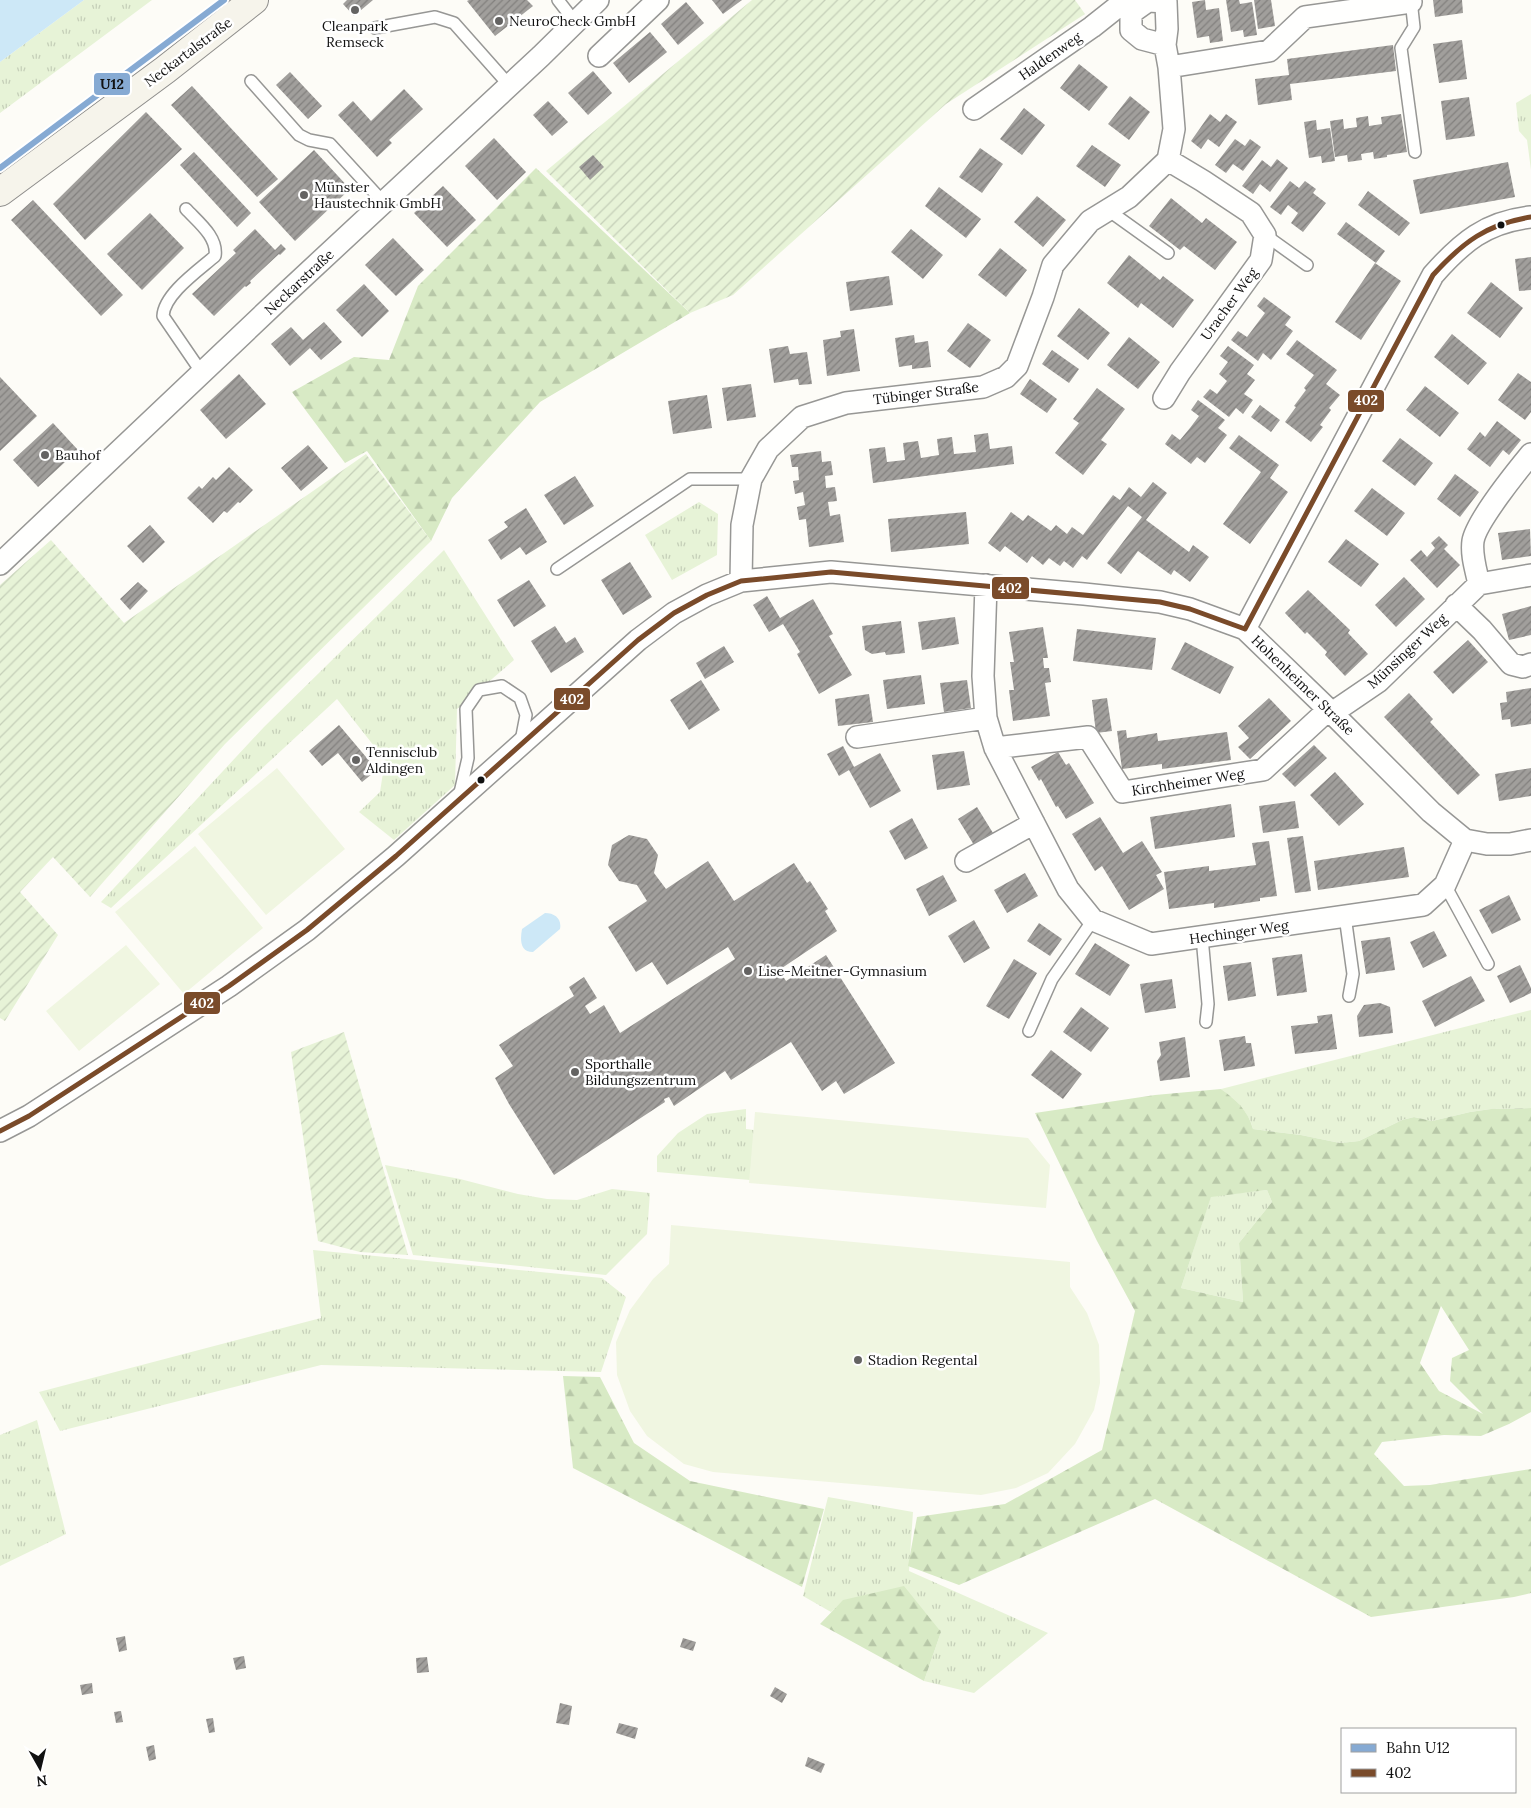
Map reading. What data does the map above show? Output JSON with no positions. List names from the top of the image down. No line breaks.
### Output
{"streets":{"main road":["Neckartalstraße"],"street":["Haldenweg","Neckarstraße","Uracher Weg","Tübinger Straße","Münsinger Weg","Hohenheimer Straße","Kirchheimer Weg","Hechinger Weg"]},"crossings":[["Tübinger Straße","Hohenheimer Straße"],["Münsinger Weg","Hohenheimer Straße"],["Münsinger Weg","Kirchheimer Weg"],["Hohenheimer Straße","Kirchheimer Weg"],["Hohenheimer Straße","Hechinger Weg"],["Kirchheimer Weg","Hechinger Weg"]],"places":["Cleanpark Remseck","NeuroCheck GmbH","Münster Haustechnik GmbH","Bauhof","Tennisclub Aldingen","Lise-Meitner-Gymnasium","Sporthalle Bildungszentrum","Stadion Regental"],"lines":["rail line U12","transit line 402"],"legend":["Bahn U12","402"],"north":"bottom"}
